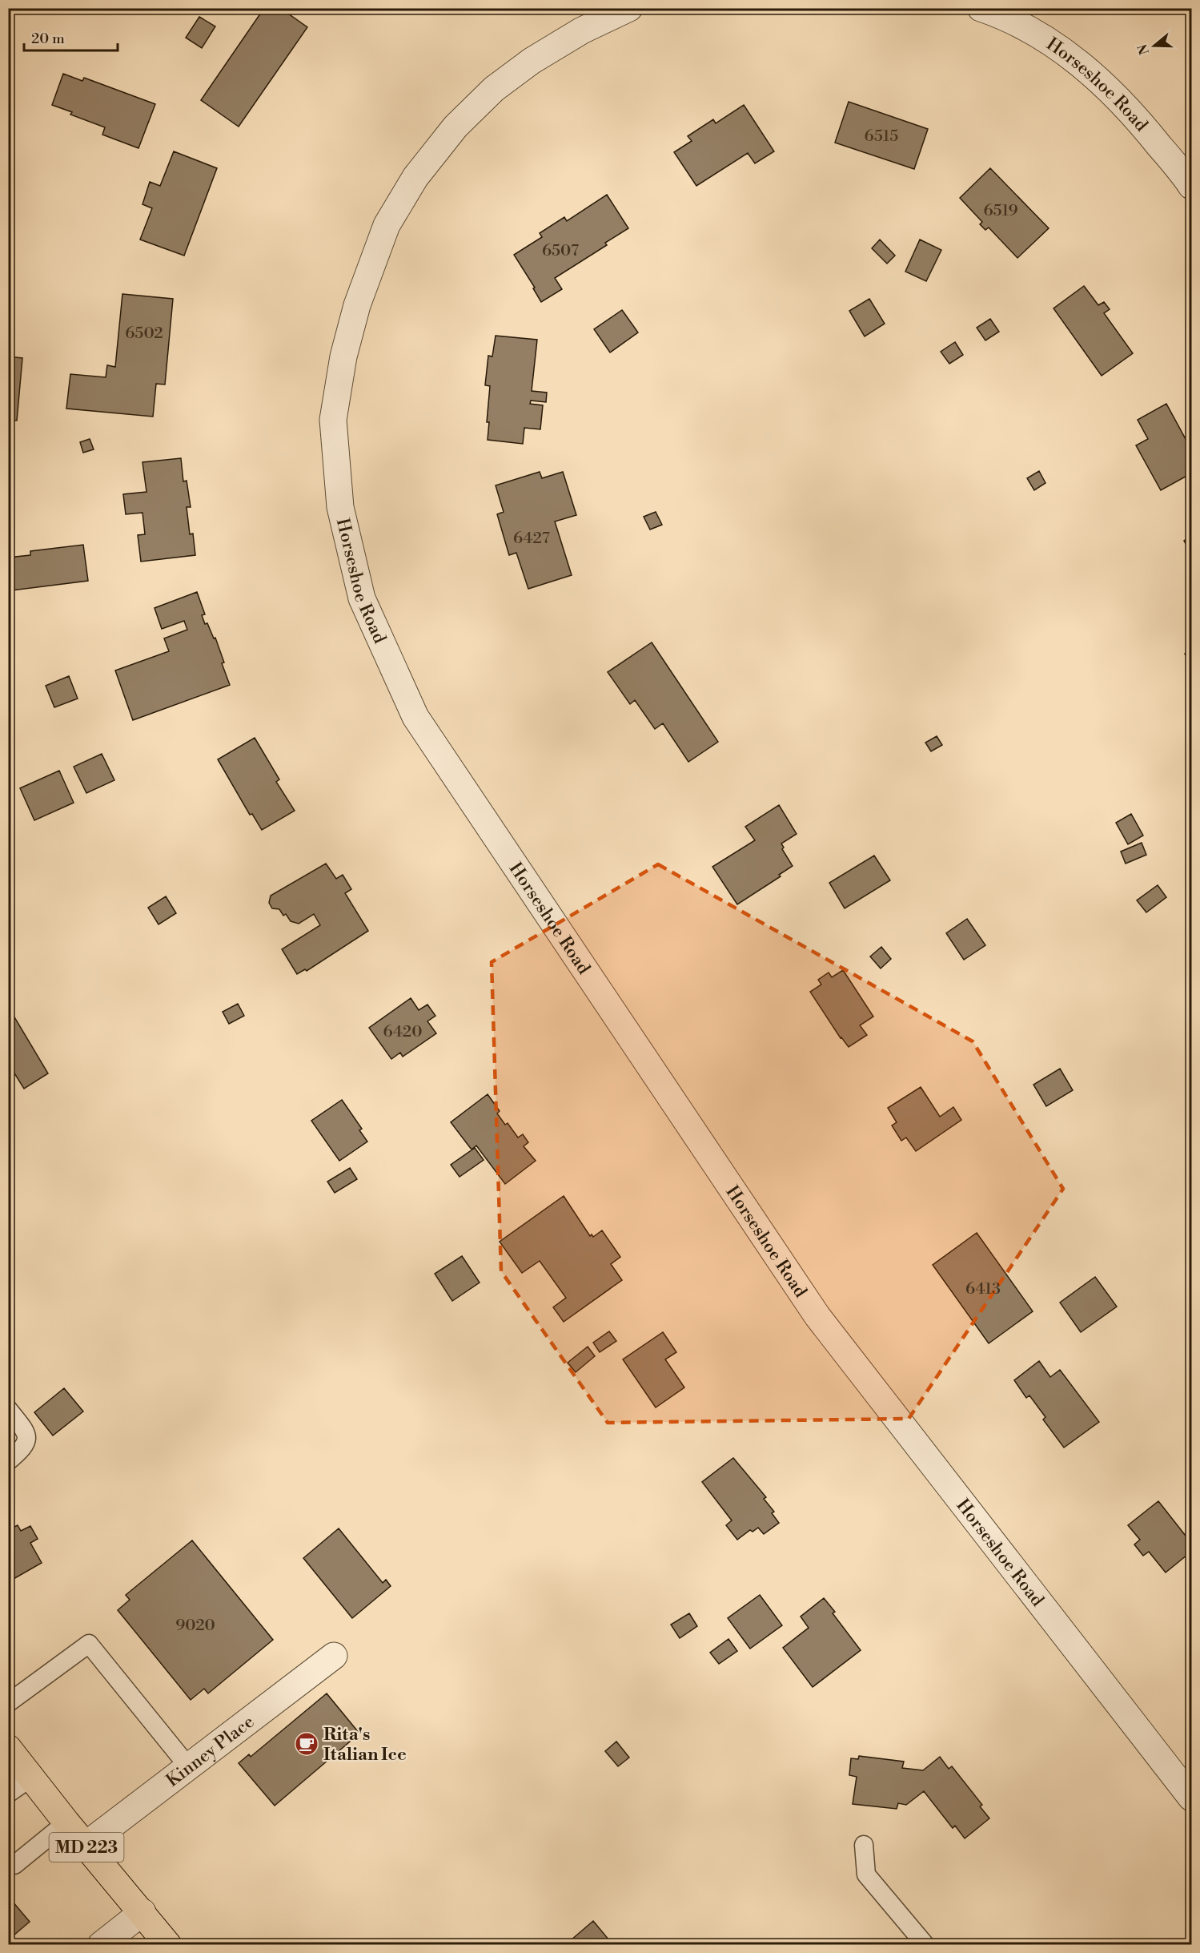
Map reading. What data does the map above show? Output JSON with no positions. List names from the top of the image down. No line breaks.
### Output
{"streets":{"main road":["MD 223"],"street":["Horseshoe Road","Kinney Place"]},"crossings":[["Kinney Place","MD 223"]],"places":{"cafe":["Rita's Italian Ice"]},"house_numbers":["6515","6519","6507","6502","6427","6420","6413","9020"],"scale_bar":"20 m","north":"left"}
